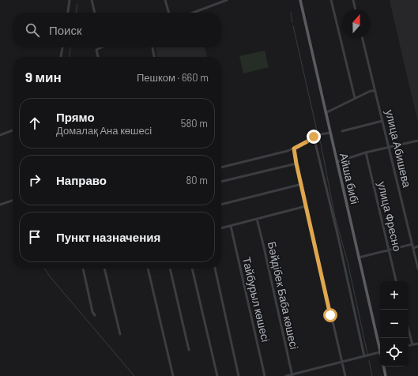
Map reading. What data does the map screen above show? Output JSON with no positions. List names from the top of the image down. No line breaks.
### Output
{"streets":{"main road":["Айша бибі"],"street":["улица Абишева","улица Фресно","Бәйдібек Баба көшесі","Тайбурыл көшесі"]},"north":"top","page":{"search":"Поиск","heading":["9 мин","Пешком · 660 m"],"list":[["Прямо","Домалақ Ана көшесі","580 m"],["Направо","80 m"],"Пункт назначения"],"map_buttons":["+","−"]}}
